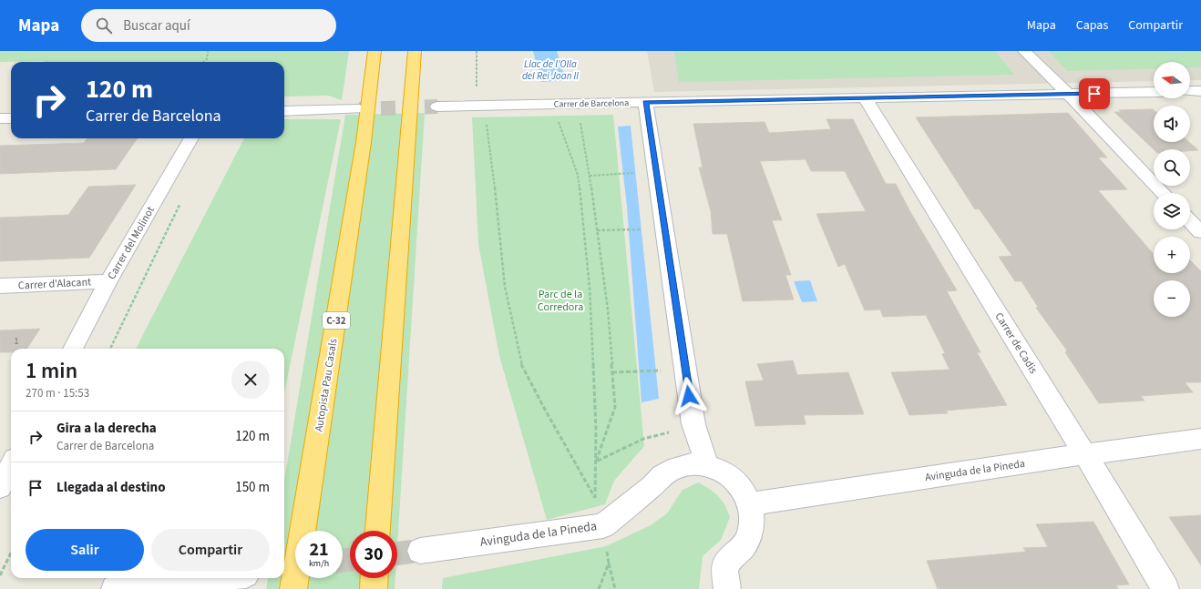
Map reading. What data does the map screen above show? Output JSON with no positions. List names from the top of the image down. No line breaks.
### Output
{"streets":{"highway":["C-32","Autopista Pau Casals"],"street":["Carrer de Barcelona","Carrer del Molinot","Carrer d'Alacant","Carrer de Cadis","Avinguda de la Pineda"]},"crossings":[["Carrer de Barcelona","Carrer de Cadis"],["Carrer del Molinot","Carrer d'Alacant"],["Carrer de Cadis","Avinguda de la Pineda"]],"water":["Llac de l'Olla del Rei Joan II"],"parks":["Parc de la Corredora"],"house_numbers":["1"],"north":"left","page":{"header":"Mapa","search":"Buscar aquí","nav":["Mapa","Capas","Compartir"],"map_buttons":["+","−"],"turn":["120 m","Carrer de Barcelona"],"heading":["1 min","270 m · 15:53"],"list":[{"name":"Gira a la derecha","note":"Carrer de Barcelona","value":"120 m"},{"name":"Llegada al destino","value":"150 m"}],"buttons":["Salir","Compartir"],"speed":"21 km/h","limit":"30"}}
